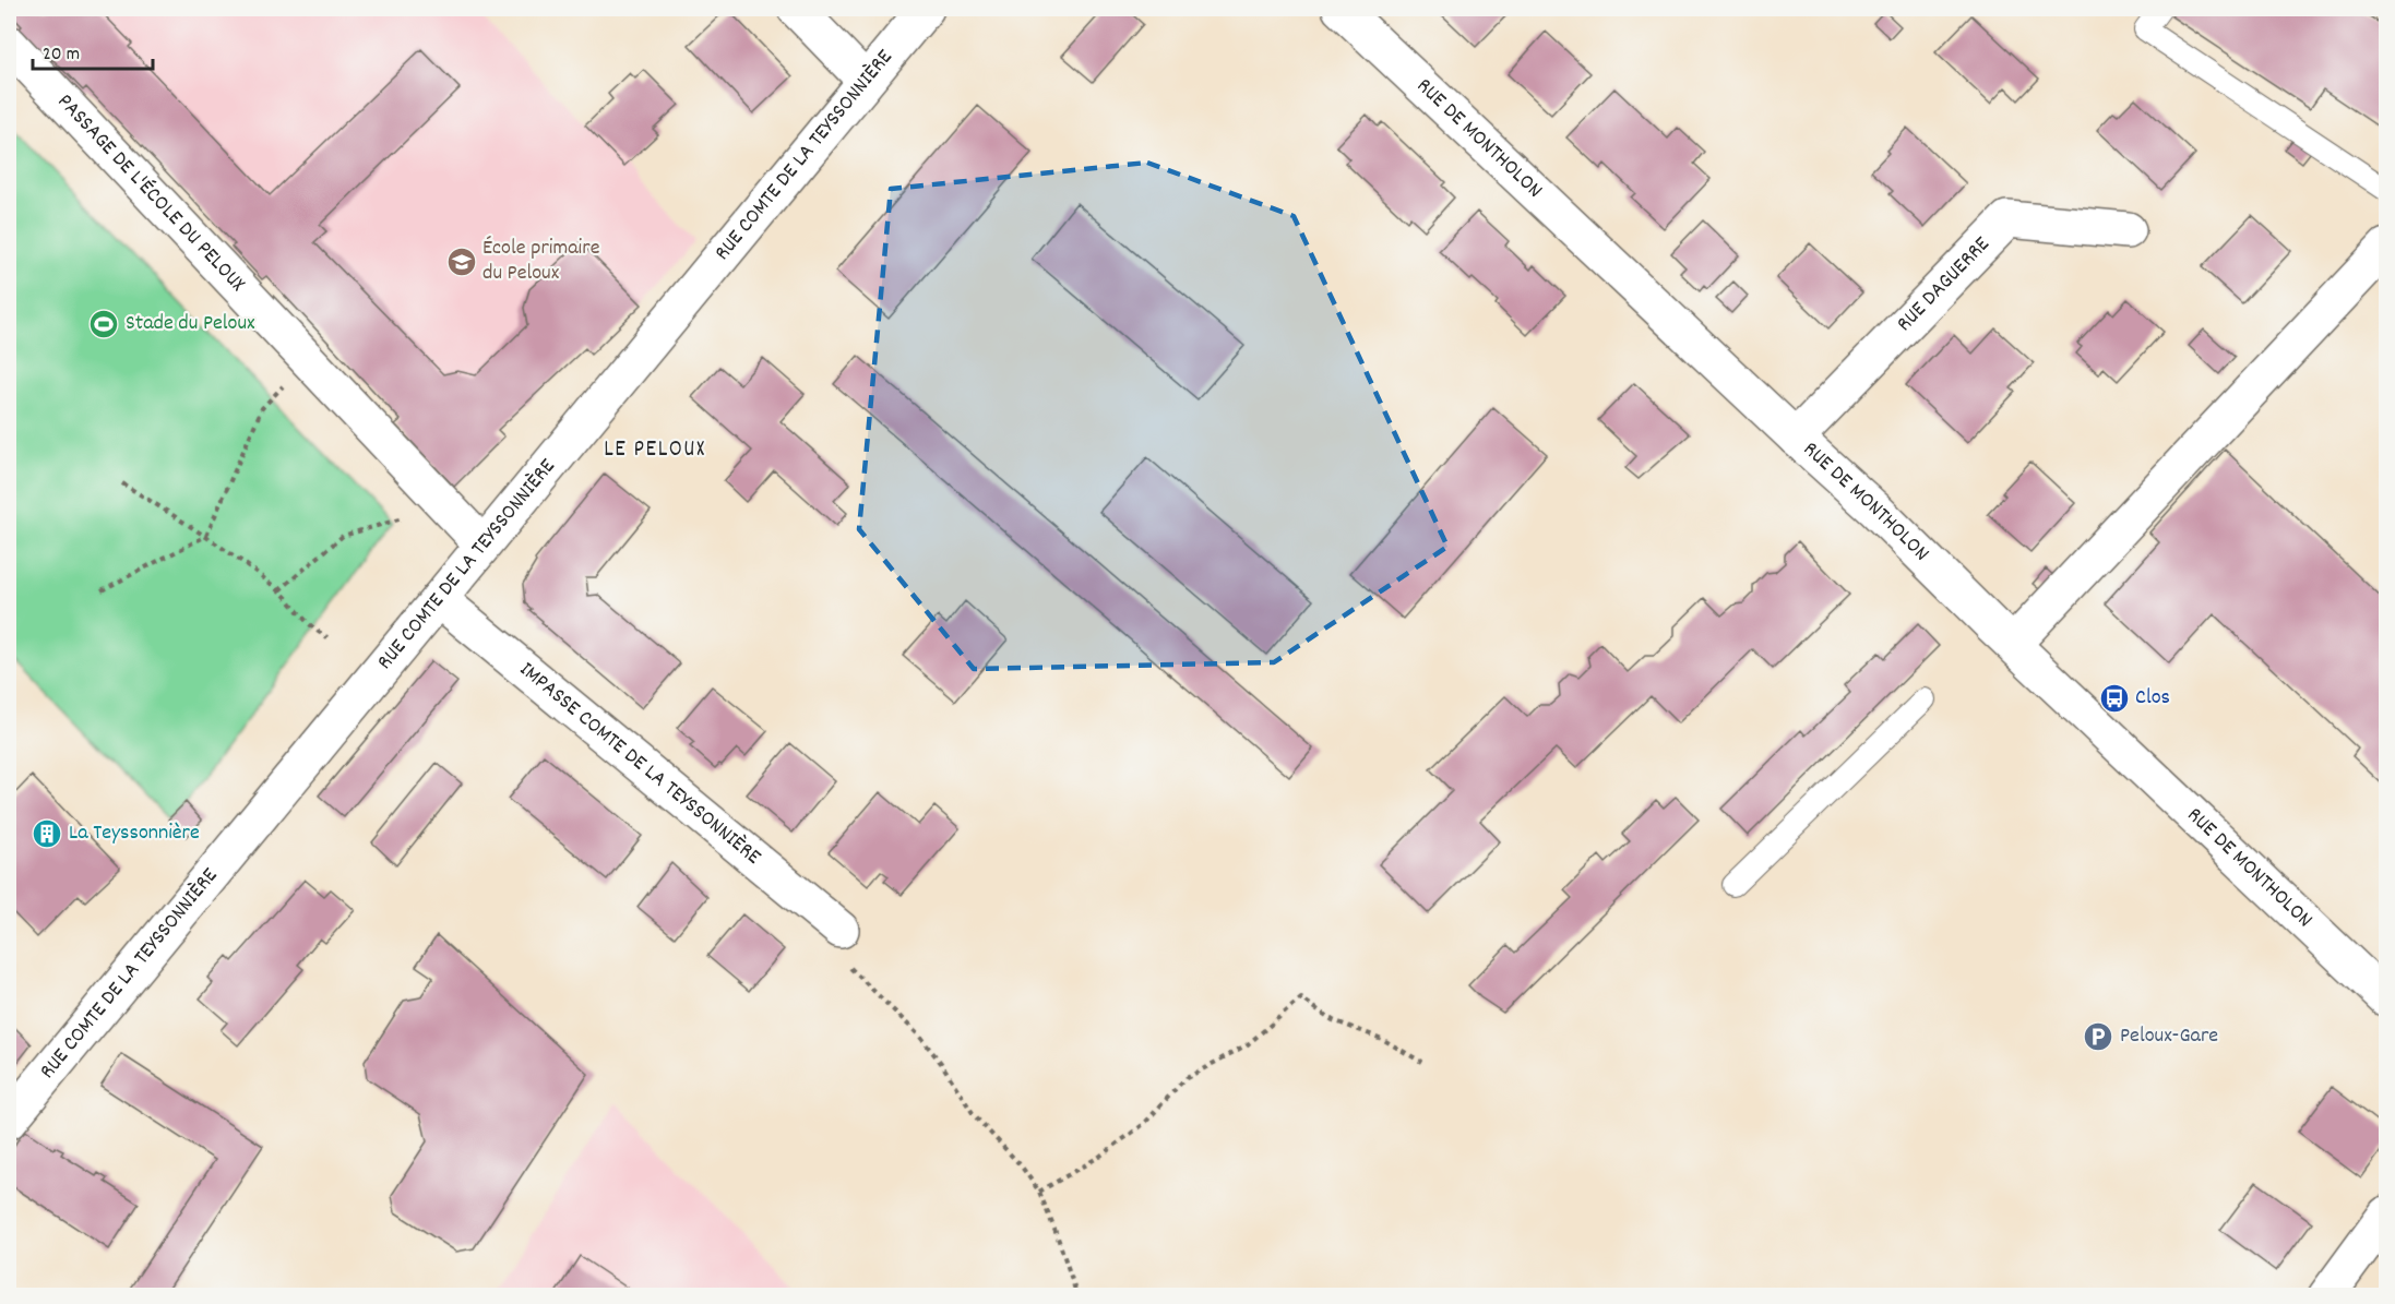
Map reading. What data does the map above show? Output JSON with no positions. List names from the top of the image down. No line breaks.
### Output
{"streets":{"street":["RUE DE MONTHOLON","RUE COMTE DE LA TEYSSONNIÈRE","PASSAGE DE L'ÉCOLE DU PELOUX","RUE DAGUERRE","IMPASSE COMTE DE LA TEYSSONNIÈRE"]},"crossings":[["RUE DE MONTHOLON","RUE DAGUERRE"],["RUE COMTE DE LA TEYSSONNIÈRE","PASSAGE DE L'ÉCOLE DU PELOUX"],["RUE COMTE DE LA TEYSSONNIÈRE","IMPASSE COMTE DE LA TEYSSONNIÈRE"]],"districts":["LE PELOUX"],"places":{"school or university":["École primaire du Peloux"],"sports":["Stade du Peloux"],"bus stop":["Clos"],"building":["La Teyssonnière"],"parking":["Peloux-Gare"]},"scale_bar":"20 m"}
